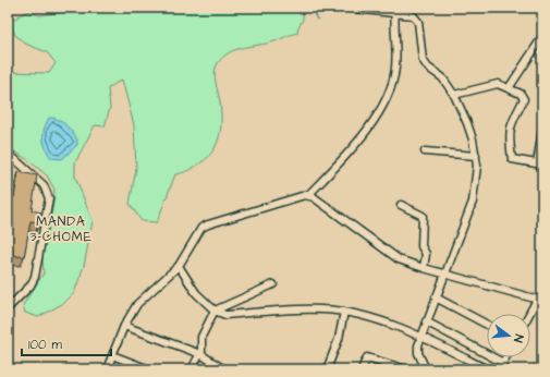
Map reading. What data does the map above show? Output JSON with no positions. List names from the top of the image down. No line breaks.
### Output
{"districts":["MANDA 3-CHOME"],"scale_bar":"100 m","north":"right"}
